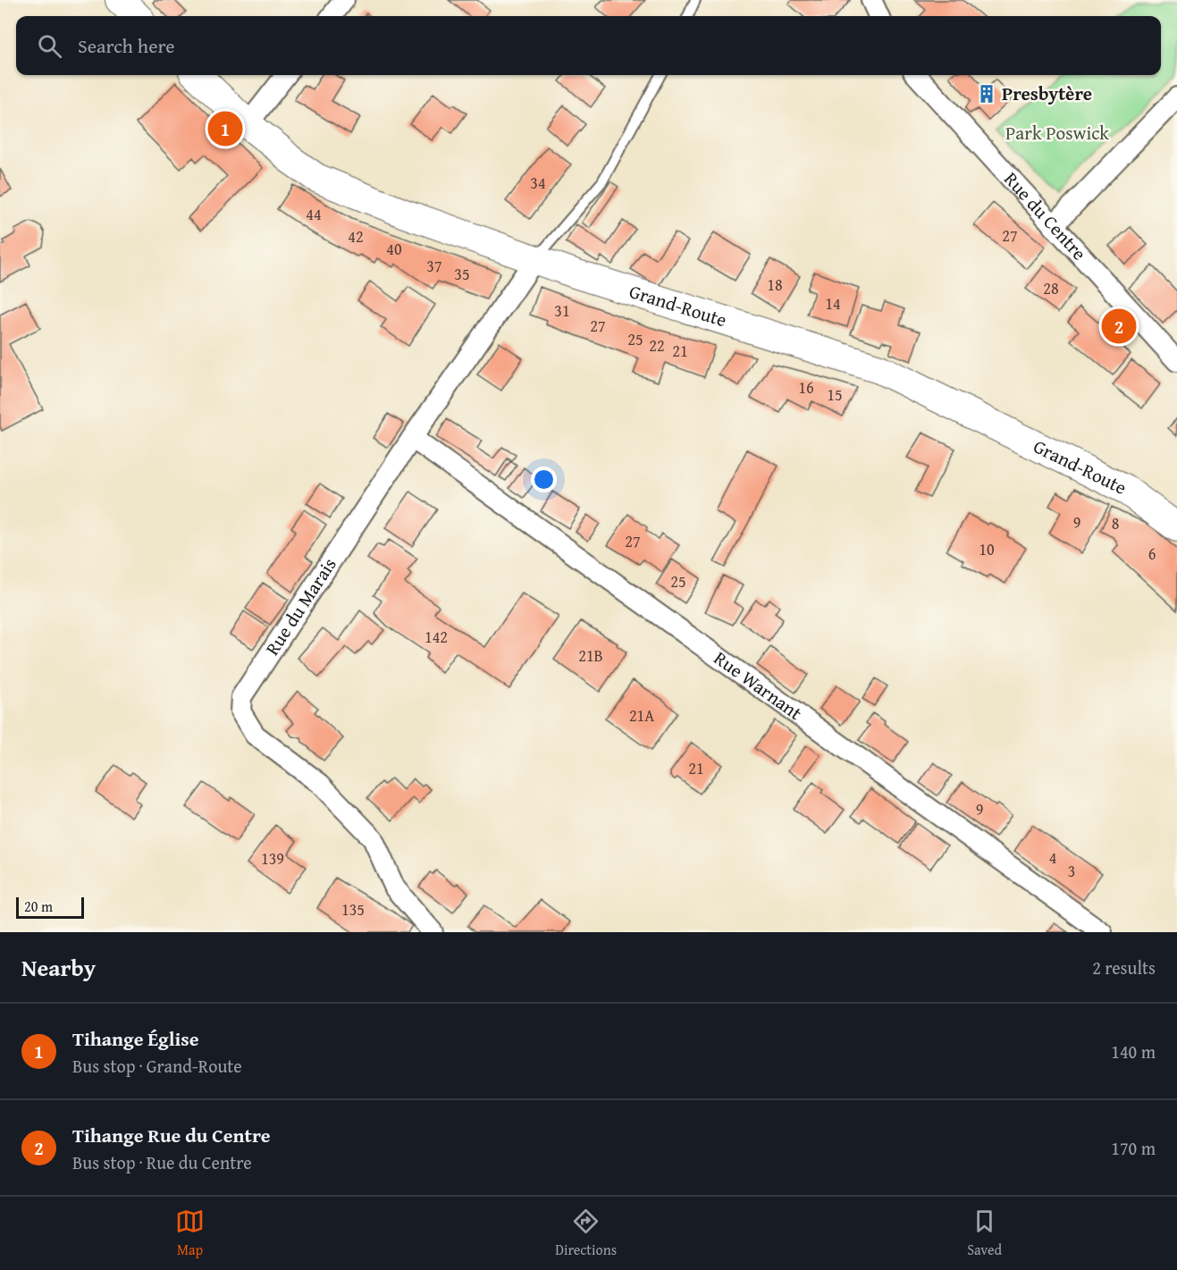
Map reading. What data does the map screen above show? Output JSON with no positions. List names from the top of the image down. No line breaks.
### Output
{"streets":{"street":["Rue du Centre","Grand-Route","Rue du Marais","Rue Warnant"]},"crossings":[["Grand-Route","Rue du Marais"],["Rue du Marais","Rue Warnant"]],"parks":["Park Poswick"],"places":{"building":["Presbytère"]},"house_numbers":["34","44","27","42","40","37","35","18","28","14","31","27","25","22","21","16","15","9","8","27","10","6","25","142","21B","21A","21","9","4","139","3","135"],"scale_bar":"20 m","page":{"search":"Search here","pins":["1","2"],"scale":"20 m","heading":["Nearby","2 results"],"list":[{"mark":"1","name":"Tihange Église","note":"Bus stop · Grand-Route","value":"140 m"},{"mark":"2","name":"Tihange Rue du Centre","note":"Bus stop · Rue du Centre","value":"170 m"}],"nav":["Map","Directions","Saved"]}}
